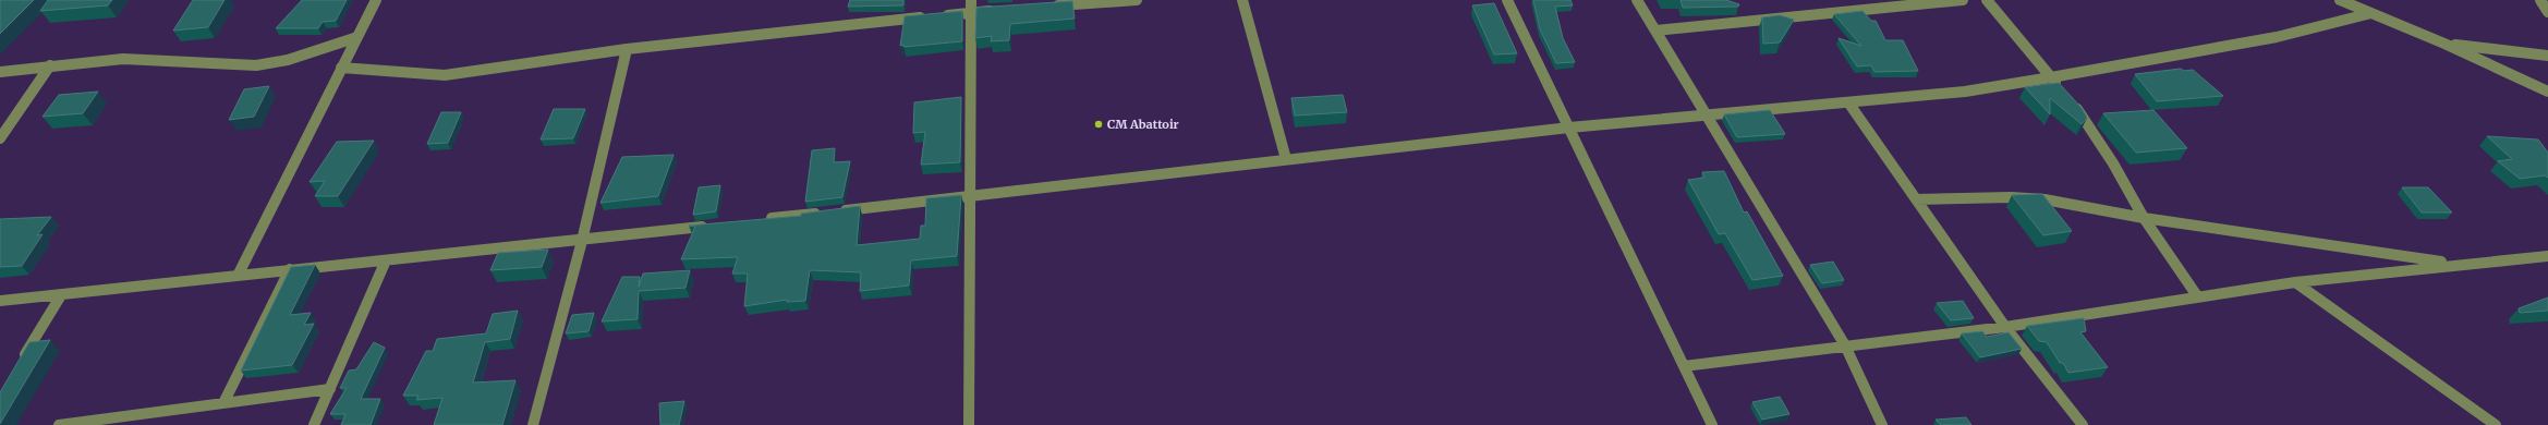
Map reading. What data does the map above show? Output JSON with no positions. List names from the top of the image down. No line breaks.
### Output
{"places":["CM Abattoir"]}
